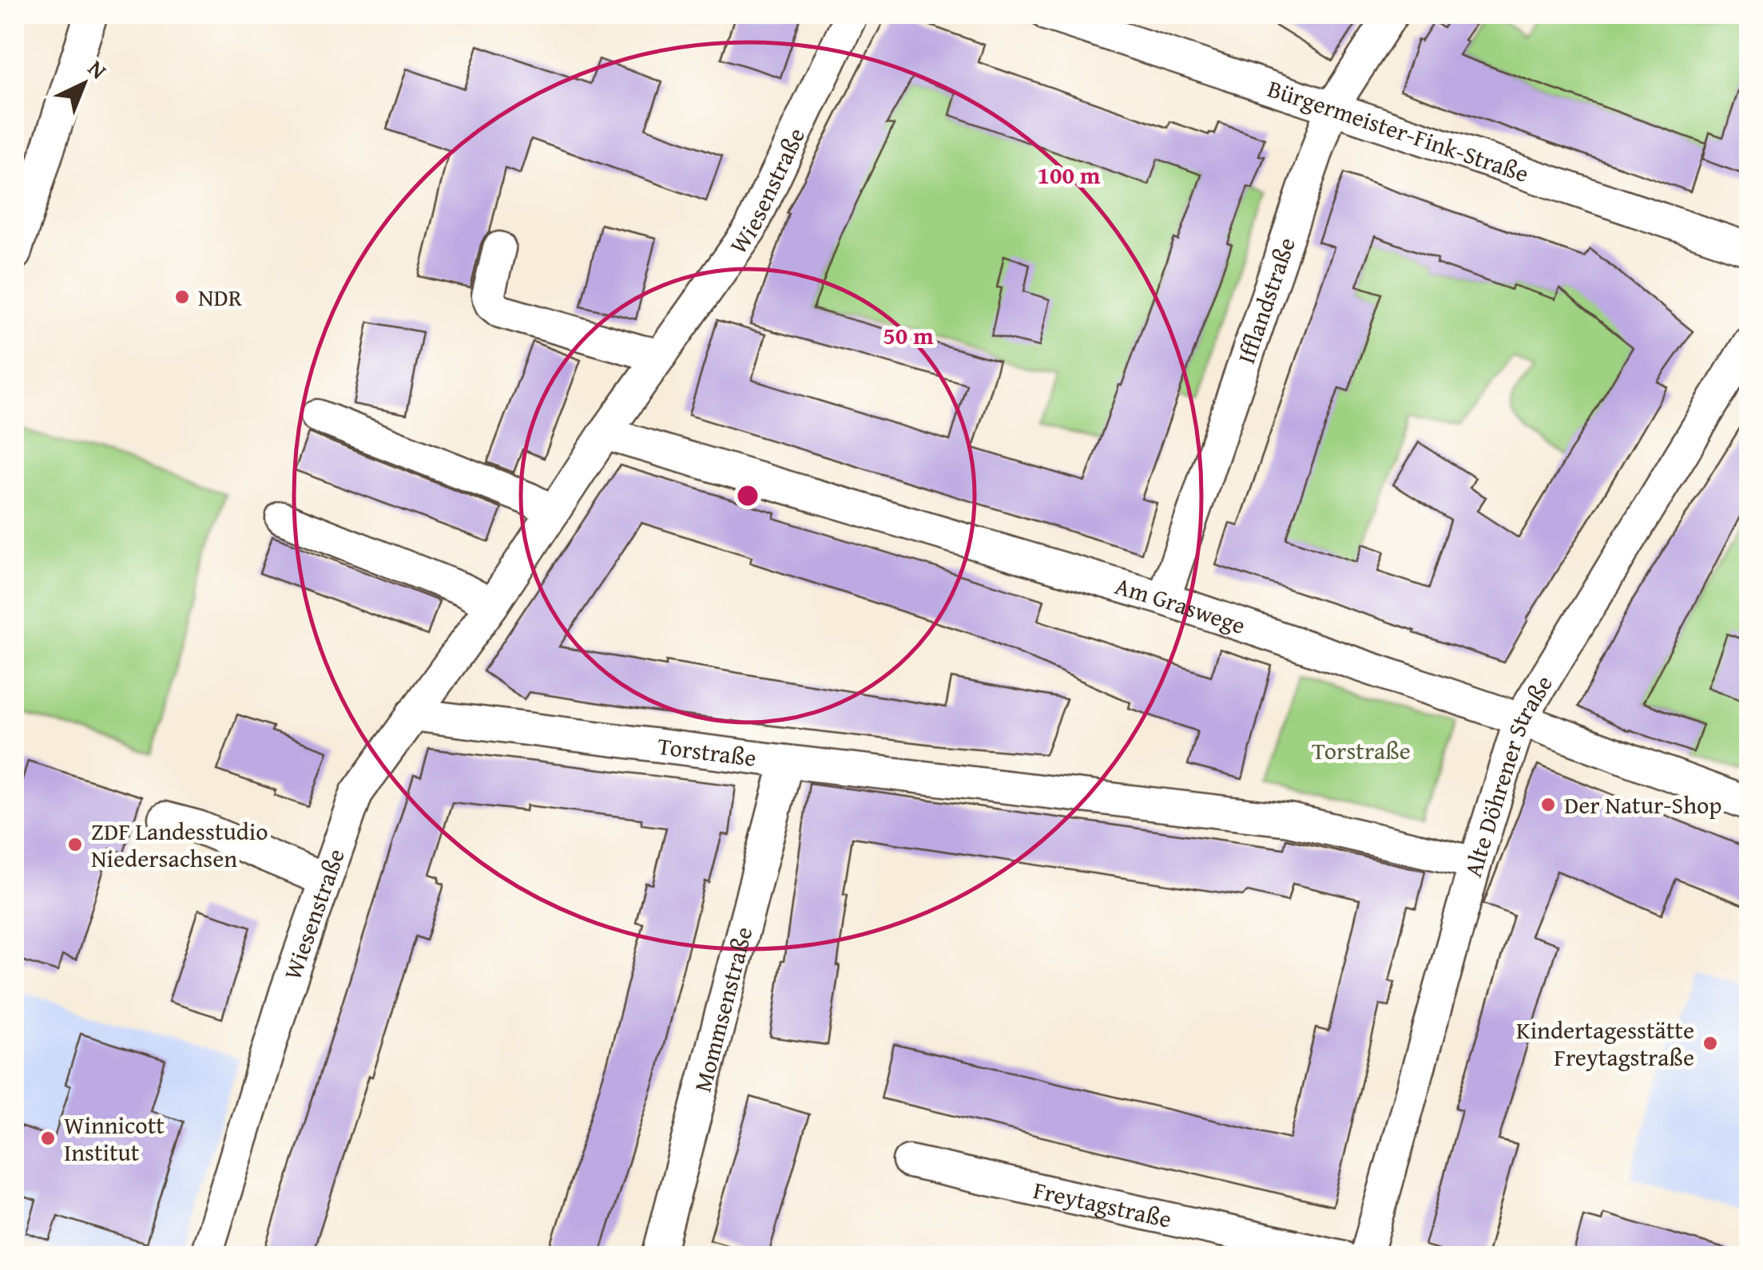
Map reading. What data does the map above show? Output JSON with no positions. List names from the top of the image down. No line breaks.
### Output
{"streets":{"street":["Bürgermeister-Fink-Straße","Wiesenstraße","Ifflandstraße","Am Graswege","Torstraße","Alte Döhrener Straße","Mommsenstraße","Freytagstraße"]},"crossings":[["Bürgermeister-Fink-Straße","Ifflandstraße"],["Wiesenstraße","Am Graswege"],["Wiesenstraße","Torstraße"],["Ifflandstraße","Am Graswege"],["Am Graswege","Alte Döhrener Straße"],["Torstraße","Alte Döhrener Straße"],["Torstraße","Mommsenstraße"]],"parks":["Torstraße"],"places":["NDR","Der Natur-Shop","ZDF Landesstudio Niedersachsen","Kindertagesstätte Freytagstraße","Winnicott Institut"],"north":"top right","rings":["100 m","50 m"]}
